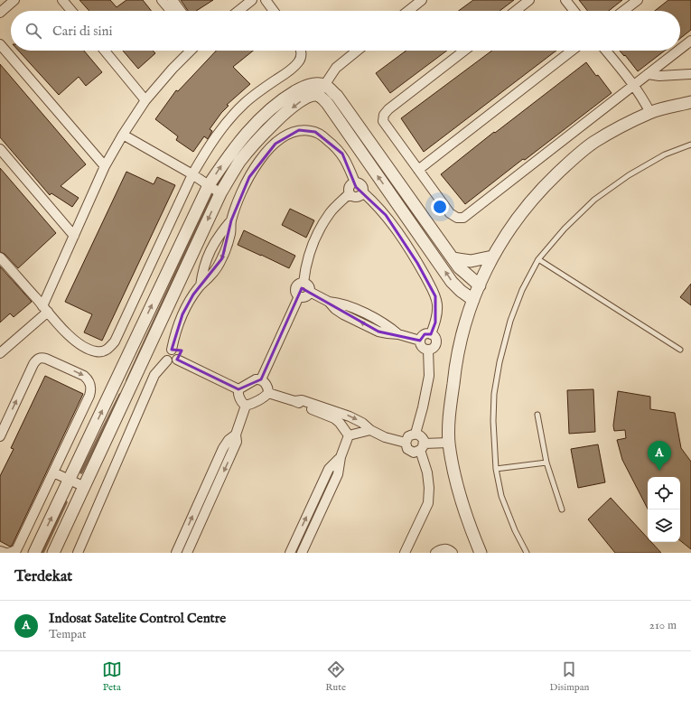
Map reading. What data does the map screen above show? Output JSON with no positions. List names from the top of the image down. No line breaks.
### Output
{"page":{"search":"Cari di sini","pins":"A","heading":"Terdekat","list":[{"mark":"A","name":"Indosat Satelite Control Centre","note":"Tempat","value":"210 m"}],"nav":["Peta","Rute","Disimpan"]}}
